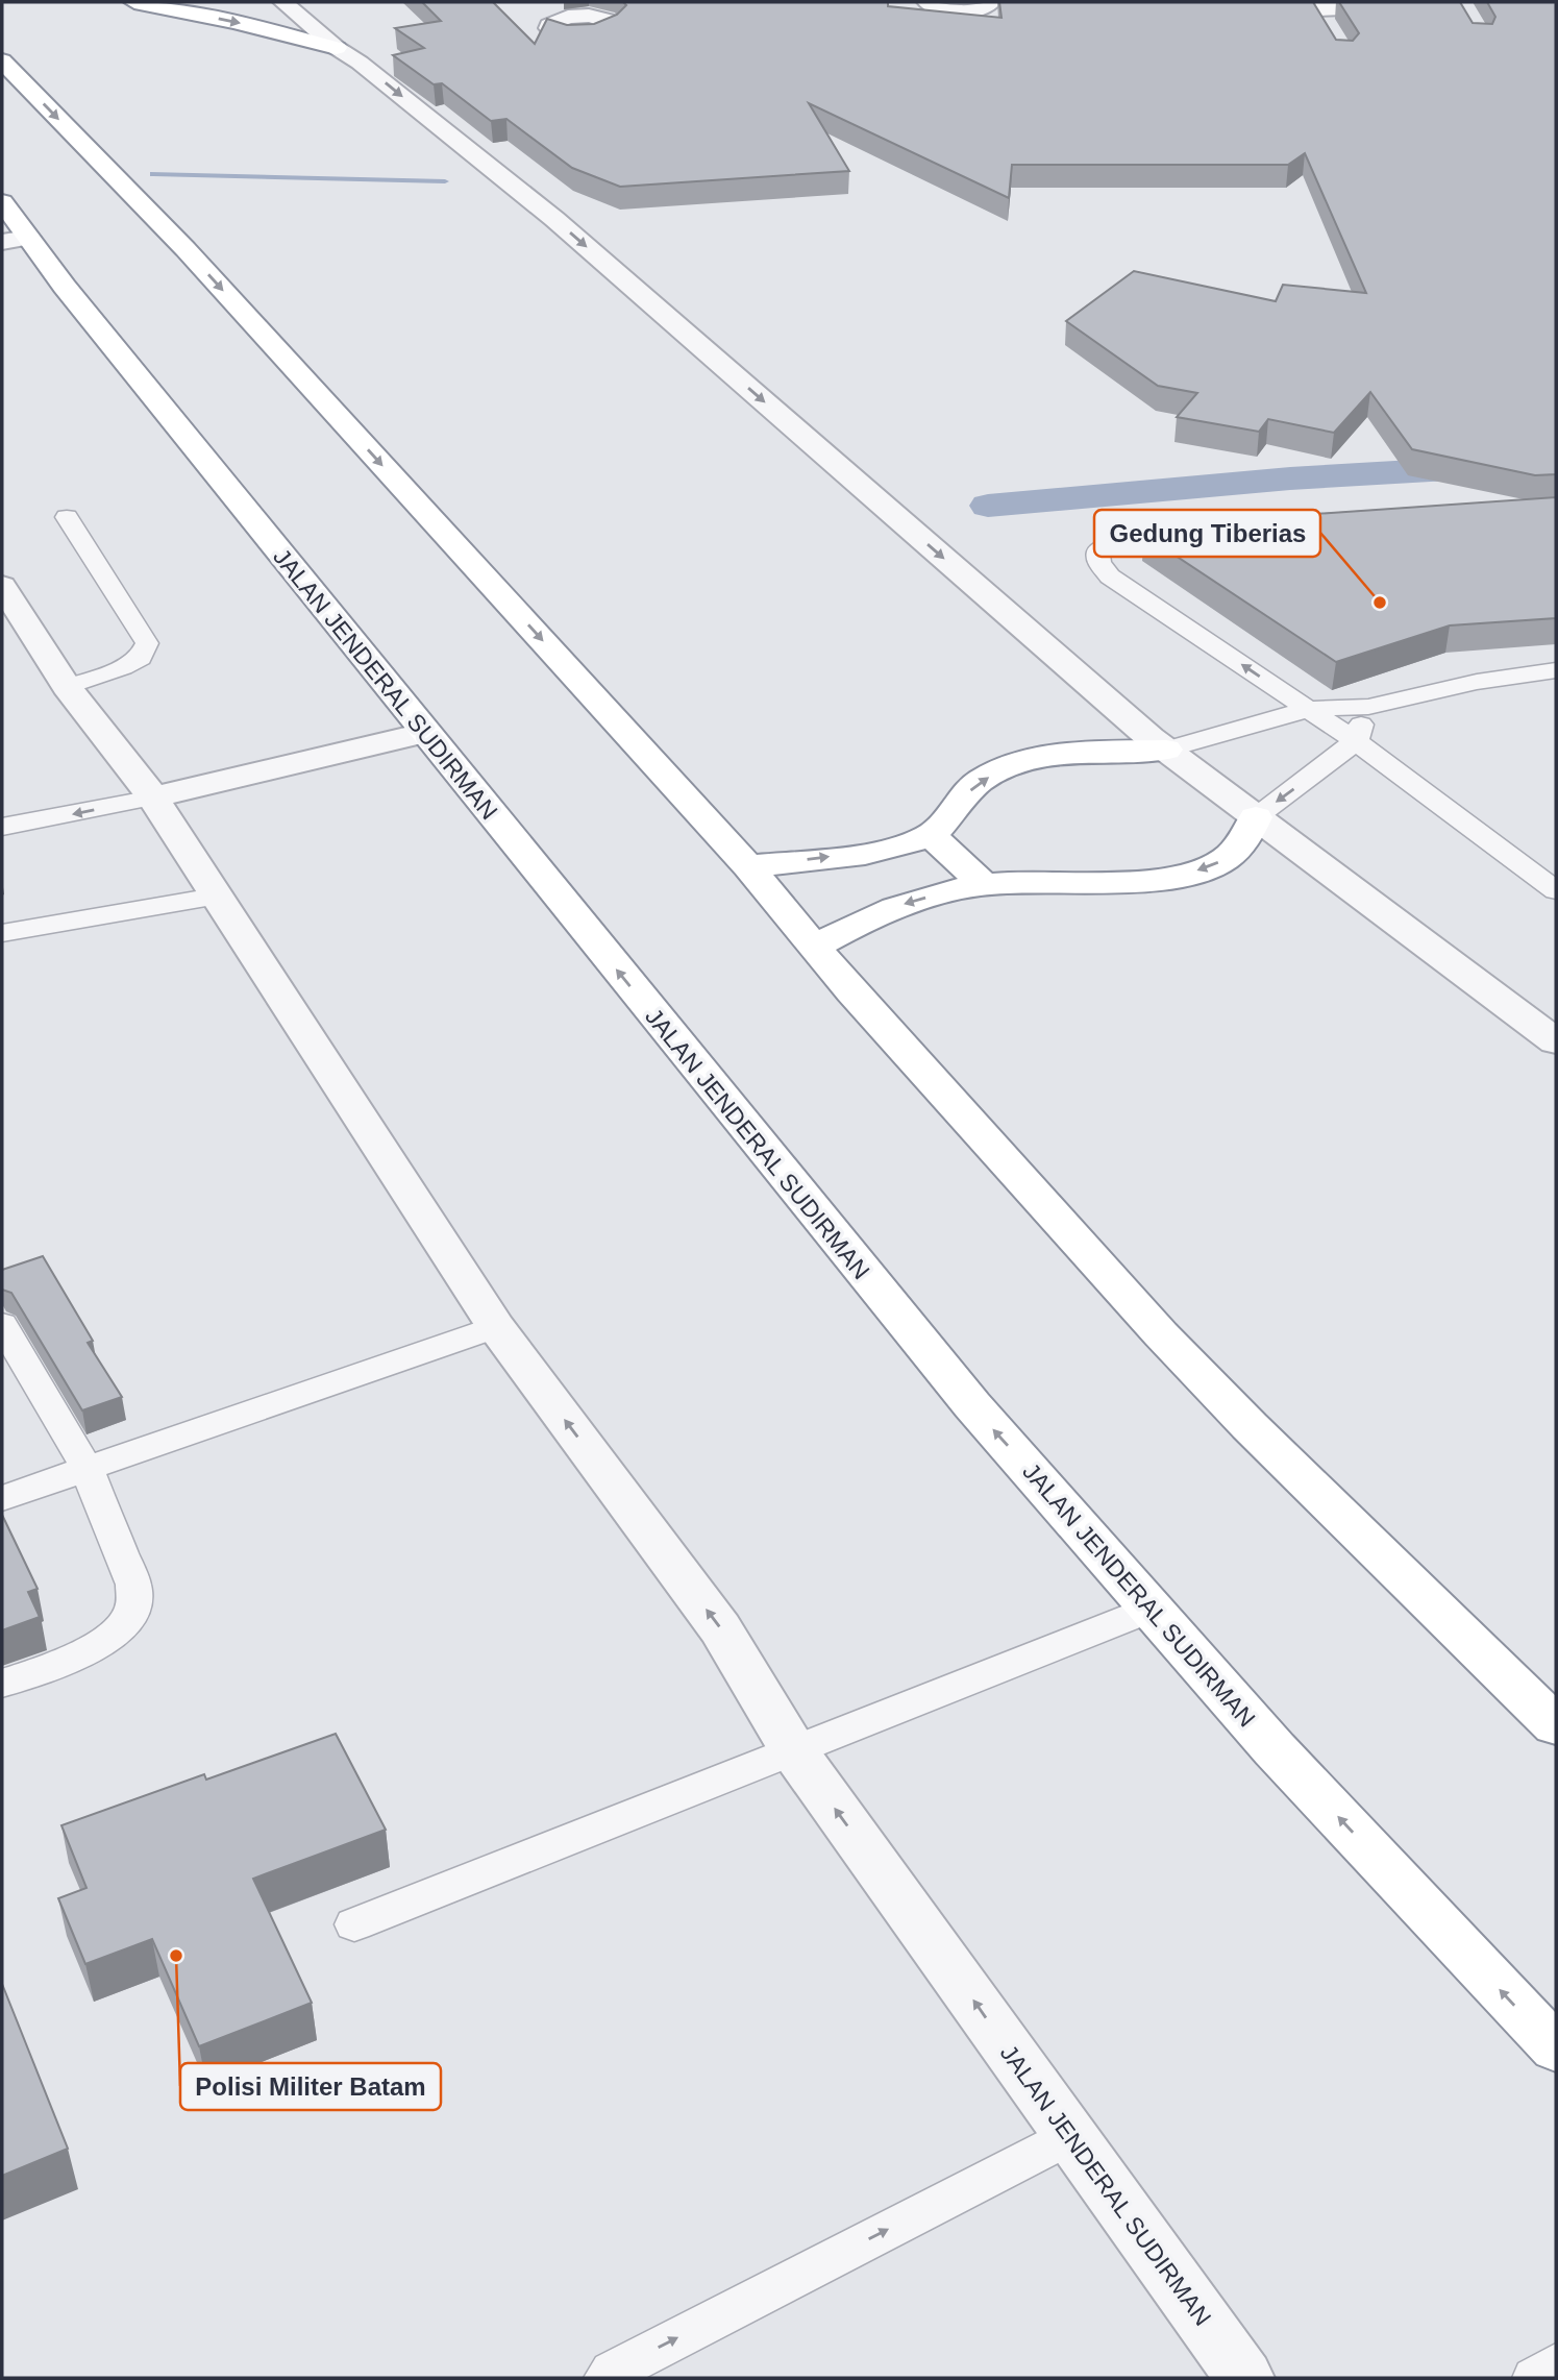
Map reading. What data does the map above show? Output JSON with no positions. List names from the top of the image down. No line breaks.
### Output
{"streets":{"highway":["JALAN JENDERAL SUDIRMAN"]},"places":["Gedung Tiberias","Polisi Militer Batam"]}
